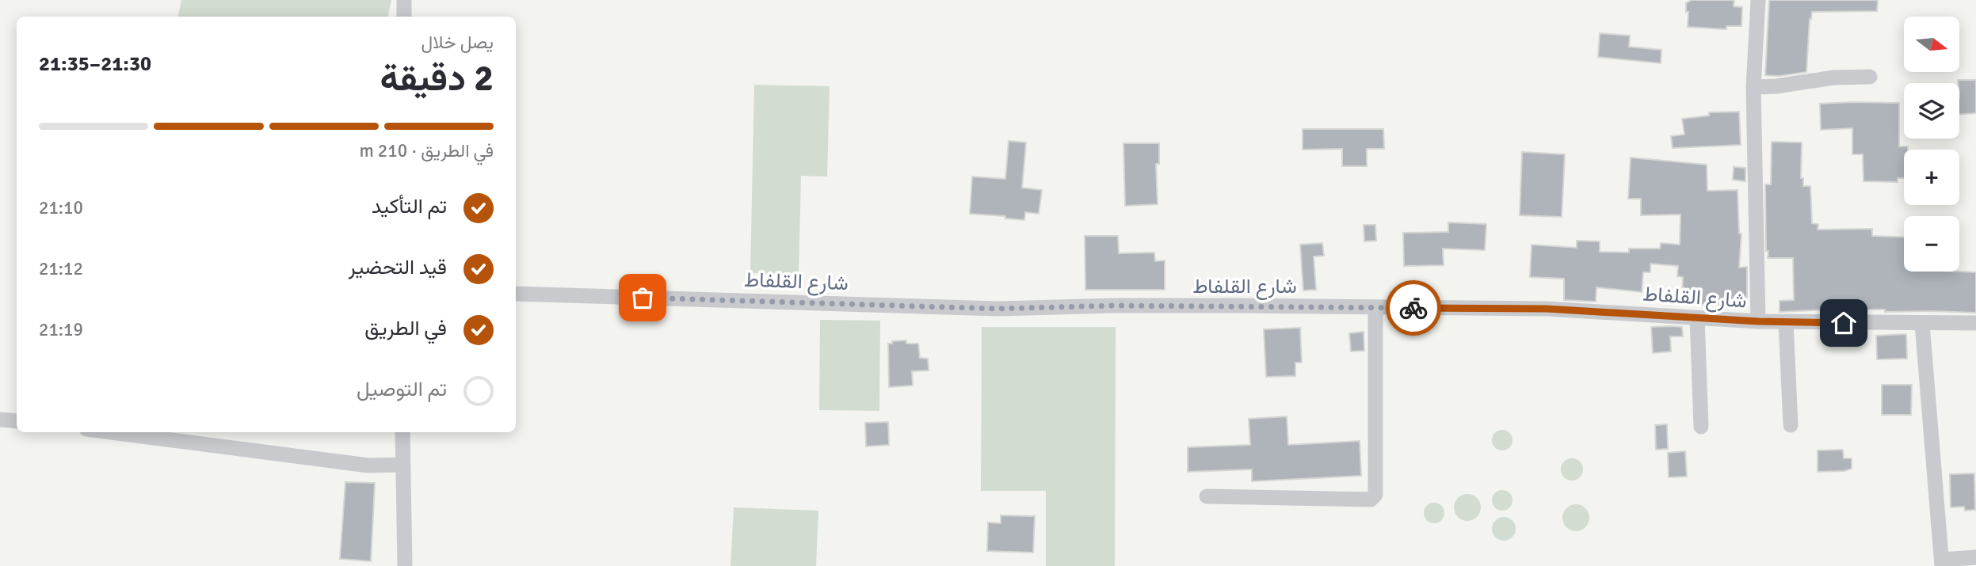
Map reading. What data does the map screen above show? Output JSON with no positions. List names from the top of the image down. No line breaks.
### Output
{"streets":{"street":["شارع القلفاط"]},"north":"right","page":{"map_buttons":["+","−"],"heading":["2 دقيقة","يصل خلال","21:30–21:35"],"bar":"في الطريق · 210 m","list":[["تم التأكيد","21:10"],["قيد التحضير","21:12"],["في الطريق","21:19"],"تم التوصيل"]}}
